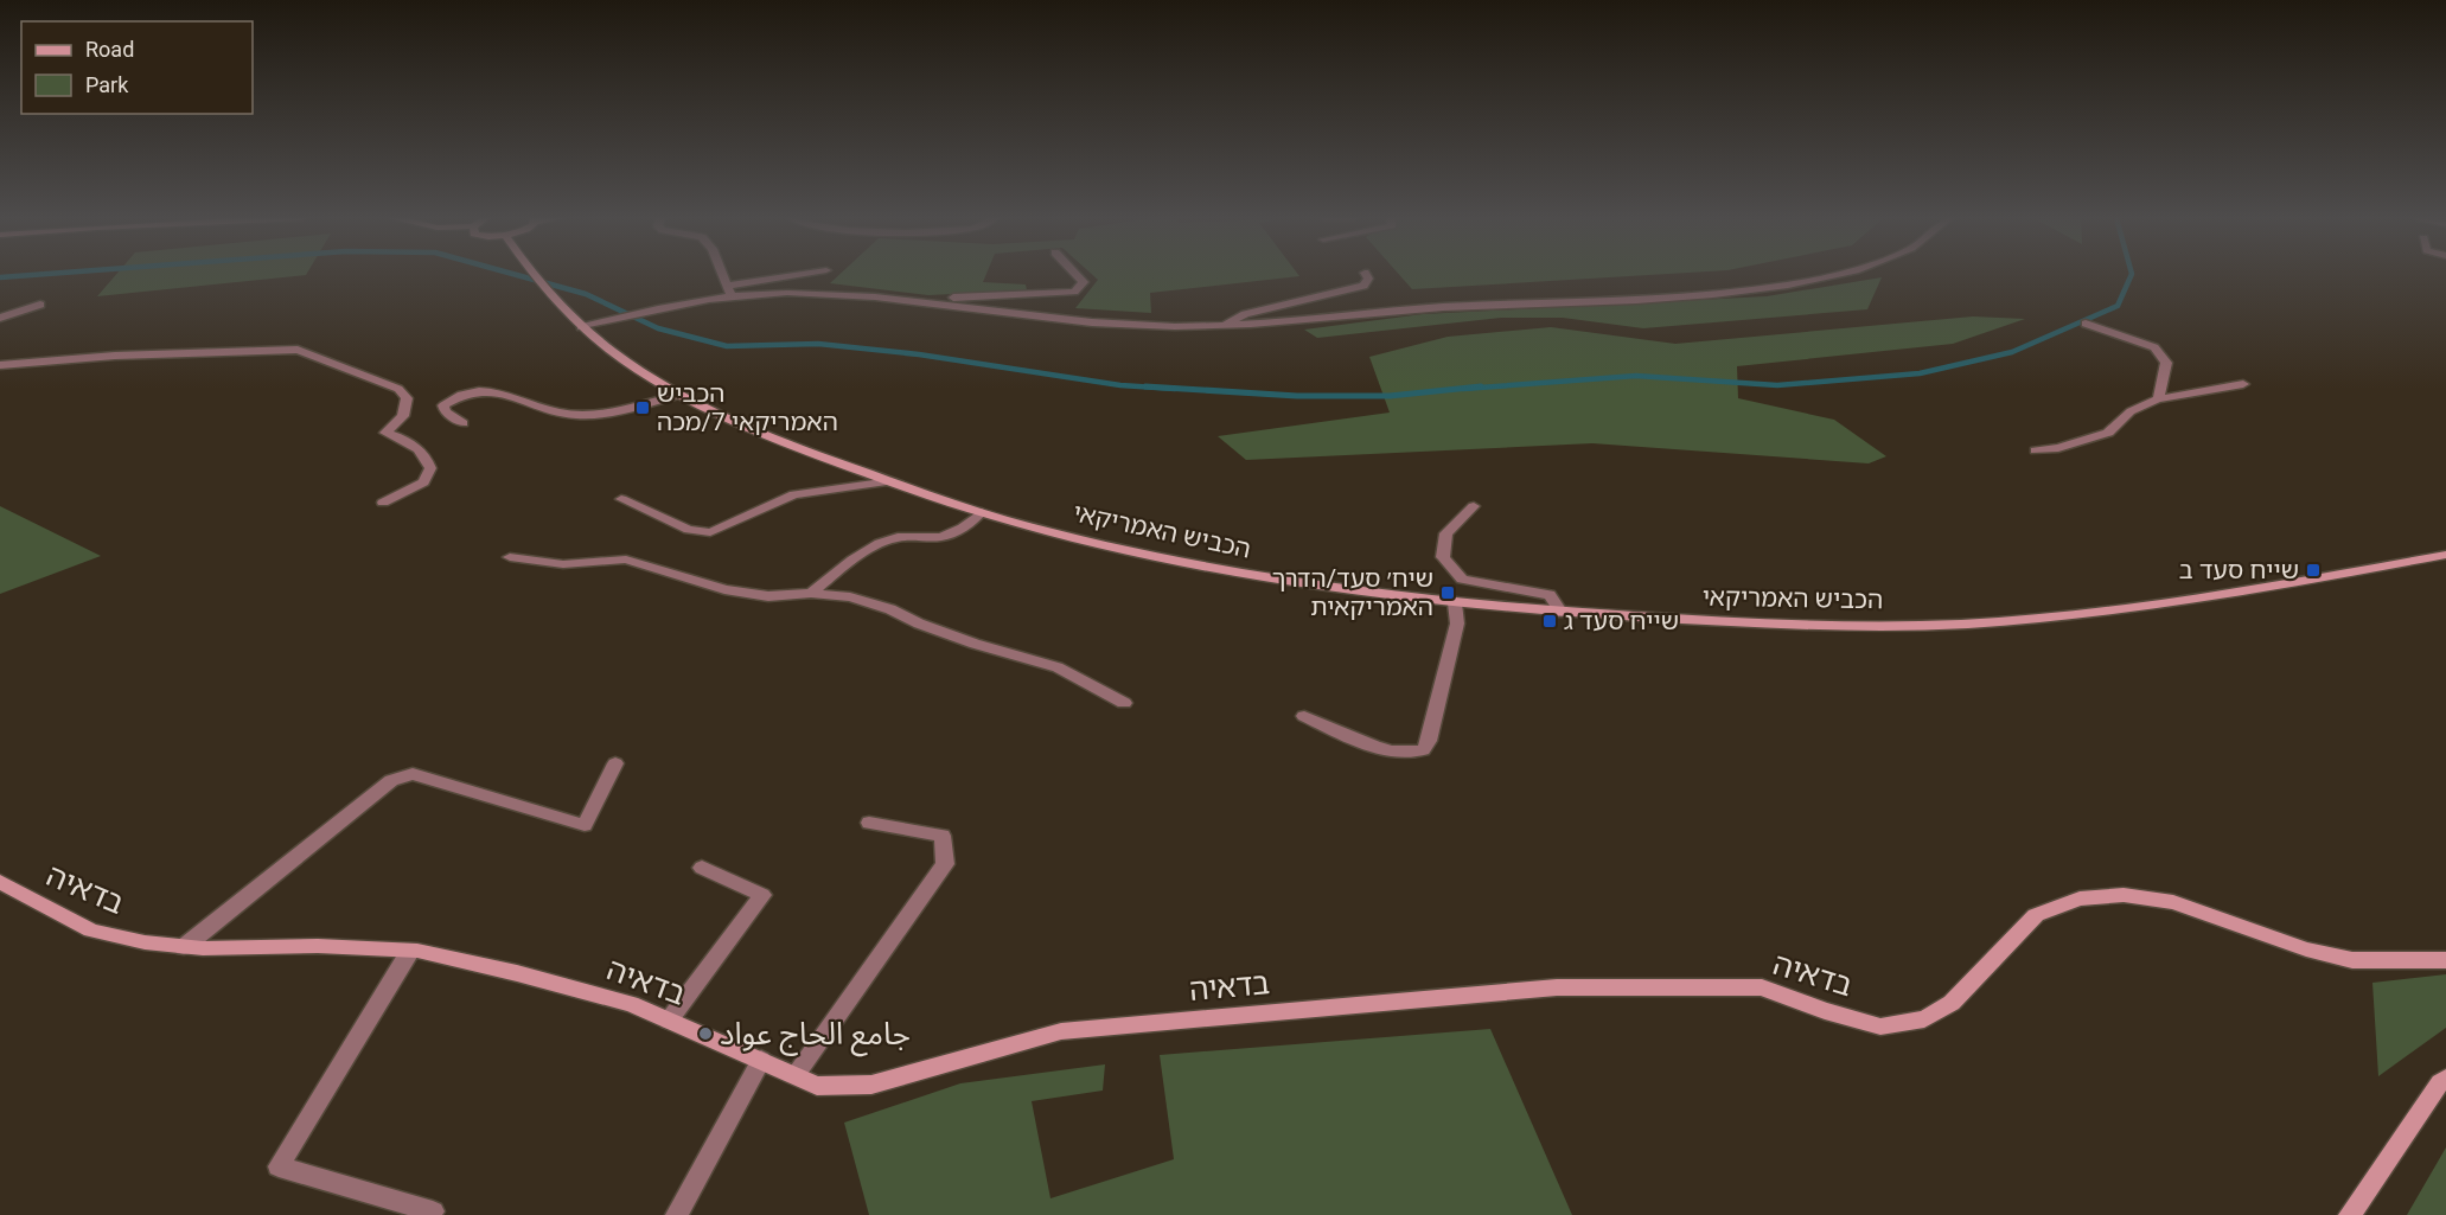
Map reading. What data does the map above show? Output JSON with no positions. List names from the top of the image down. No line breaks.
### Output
{"streets":{"main road":["הכביש האמריקאי","בדאיה"]},"places":{"transit":["הכביש האמריקאי 7/מכה","שייח סעד ב","שיח׳ סעד/הדרך האמריקאית","שייח סעד ג"],"other":["جامع الحاج عواد"]},"legend":["Road","Park"]}
